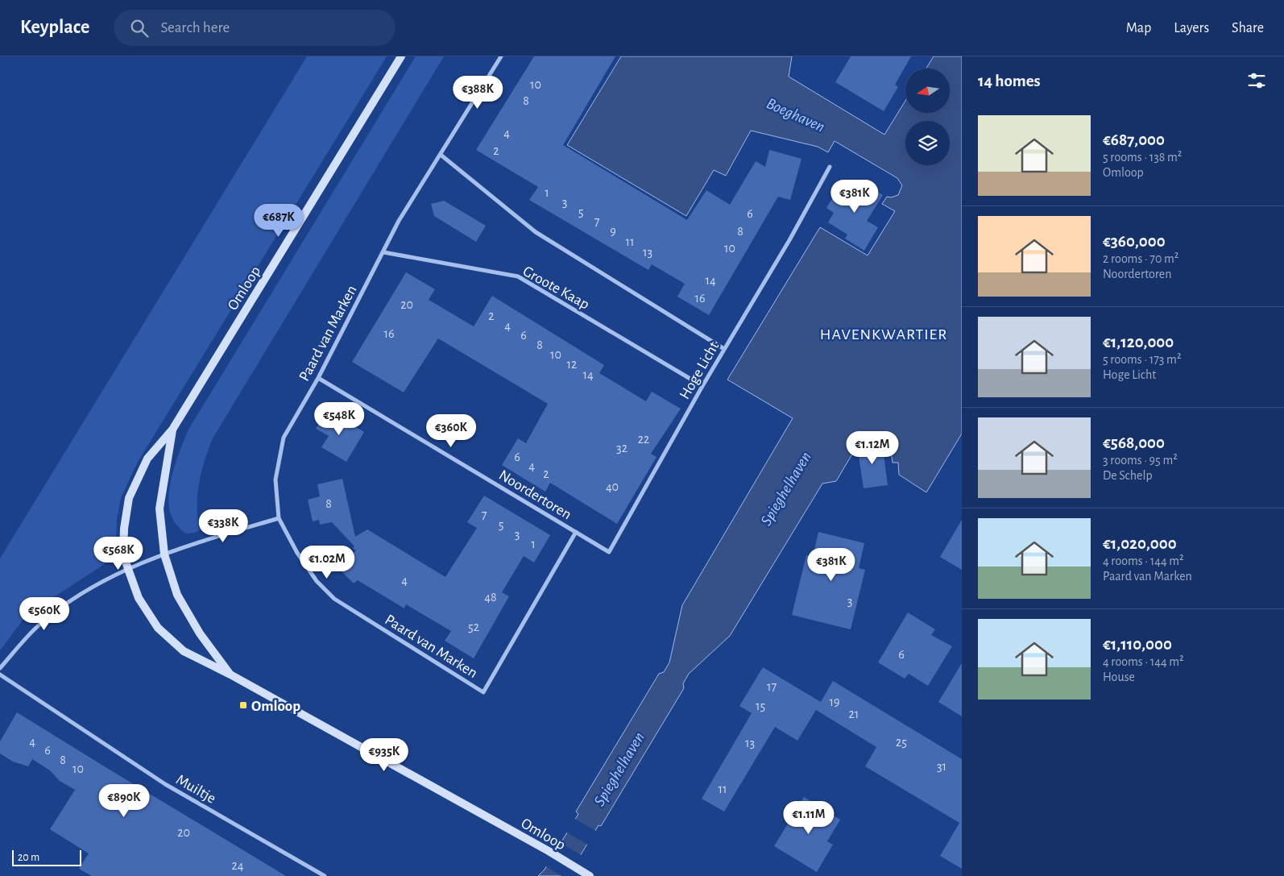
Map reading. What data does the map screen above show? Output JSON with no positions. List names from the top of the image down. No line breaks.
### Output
{"streets":{"main road":["Omloop"],"street":["Groote Kaap","Paard van Marken","Hoge Licht","Noordertoren","Muiltje"]},"crossings":[["Groote Kaap","Paard van Marken"],["Groote Kaap","Hoge Licht"],["Paard van Marken","Hoge Licht"],["Paard van Marken","Noordertoren"],["Hoge Licht","Noordertoren"]],"districts":["HAVENKWARTIER"],"water":["Boeghaven","Spieghelhaven"],"places":{"transit":["Omloop"]},"house_numbers":["10","8","4","2","1","3","5","6","7","9","8","11","10","13","14","16","20","2","4","16","6","8","10","12","14","22","32","6","4","2","40","8","7","5","3","1","4","48","3","52","6","17","19","15","21","4","25","13","6","8","31","10","11","20","24"],"scale_bar":"20 m","north":"left","page":{"header":"Keyplace","search":"Search here","nav":["Map","Layers","Share"],"heading":"14 homes","price":["€388K","€381K","€687K","€548K","€360K","€1.12M","€338K","€568K","€1.02M","€381K","€560K","€935K","€890K","€1.11M"],"list":[{"name":"€687,000","note":"5 rooms · 138 m² · Omloop"},{"name":"€360,000","note":"2 rooms · 70 m² · Noordertoren"},{"name":"€1,120,000","note":"5 rooms · 173 m² · Hoge Licht"},{"name":"€568,000","note":"3 rooms · 95 m² · De Schelp"},{"name":"€1,020,000","note":"4 rooms · 144 m² · Paard van Marken"},{"name":"€1,110,000","note":"4 rooms · 144 m² · House"}],"scale":"20 m"}}
